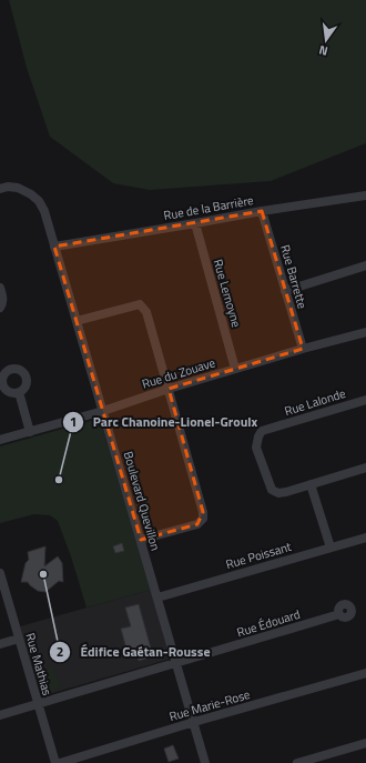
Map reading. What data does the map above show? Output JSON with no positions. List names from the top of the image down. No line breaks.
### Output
{"streets":{"street":["Rue de la Barrière","Rue Barrette","Rue Lemoyne","Rue du Zouave","Rue Lalonde","Boulevard Quevillon","Rue Poissant","Rue Édouard","Rue Mathias","Rue Marie-Rose"]},"crossings":[["Rue de la Barrière","Rue Barrette"],["Rue de la Barrière","Rue Lemoyne"],["Rue de la Barrière","Boulevard Quevillon"],["Rue Barrette","Rue du Zouave"],["Rue Lemoyne","Rue du Zouave"],["Rue du Zouave","Boulevard Quevillon"],["Boulevard Quevillon","Rue Poissant"],["Boulevard Quevillon","Rue Édouard"],["Boulevard Quevillon","Rue Marie-Rose"],["Rue Édouard","Rue Mathias"]],"places":["Parc Chanoine-Lionel-Groulx","Édifice Gaétan-Rousse"],"north":"bottom"}
